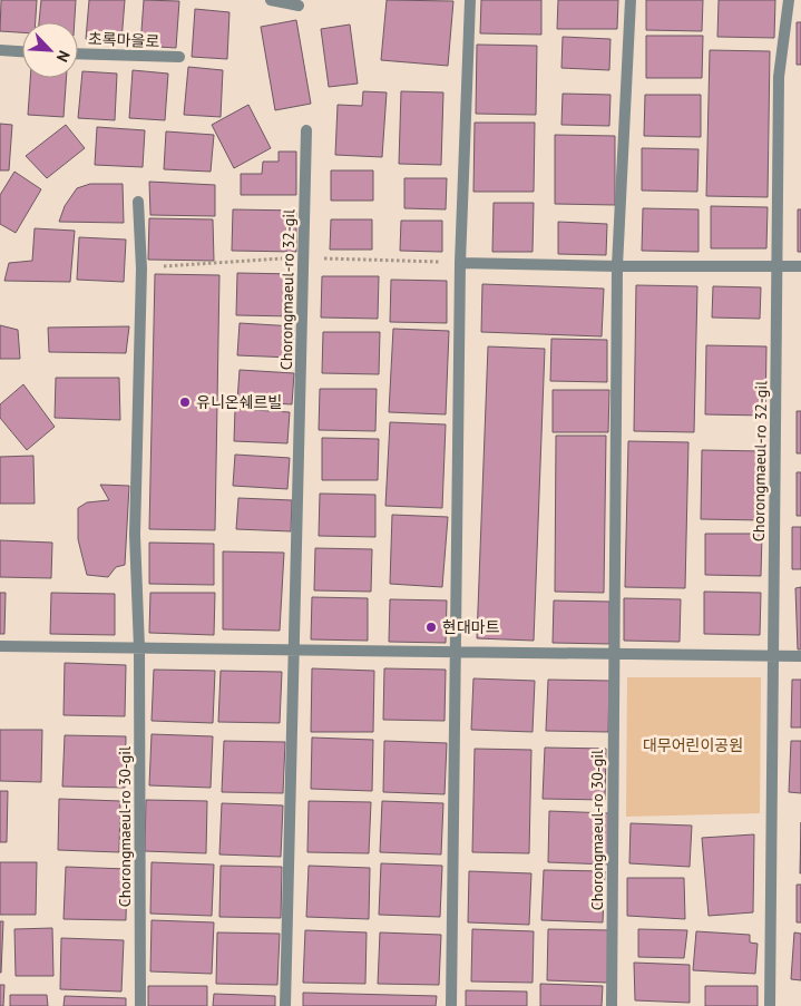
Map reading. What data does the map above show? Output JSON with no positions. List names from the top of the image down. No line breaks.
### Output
{"streets":{"street":["초록마을로","Chorongmaeul-ro 32-gil","Chorongmaeul-ro 30-gil"]},"parks":["대무어린이공원"],"places":["유니온쉐르빌","현대마트"],"north":"bottom right"}
